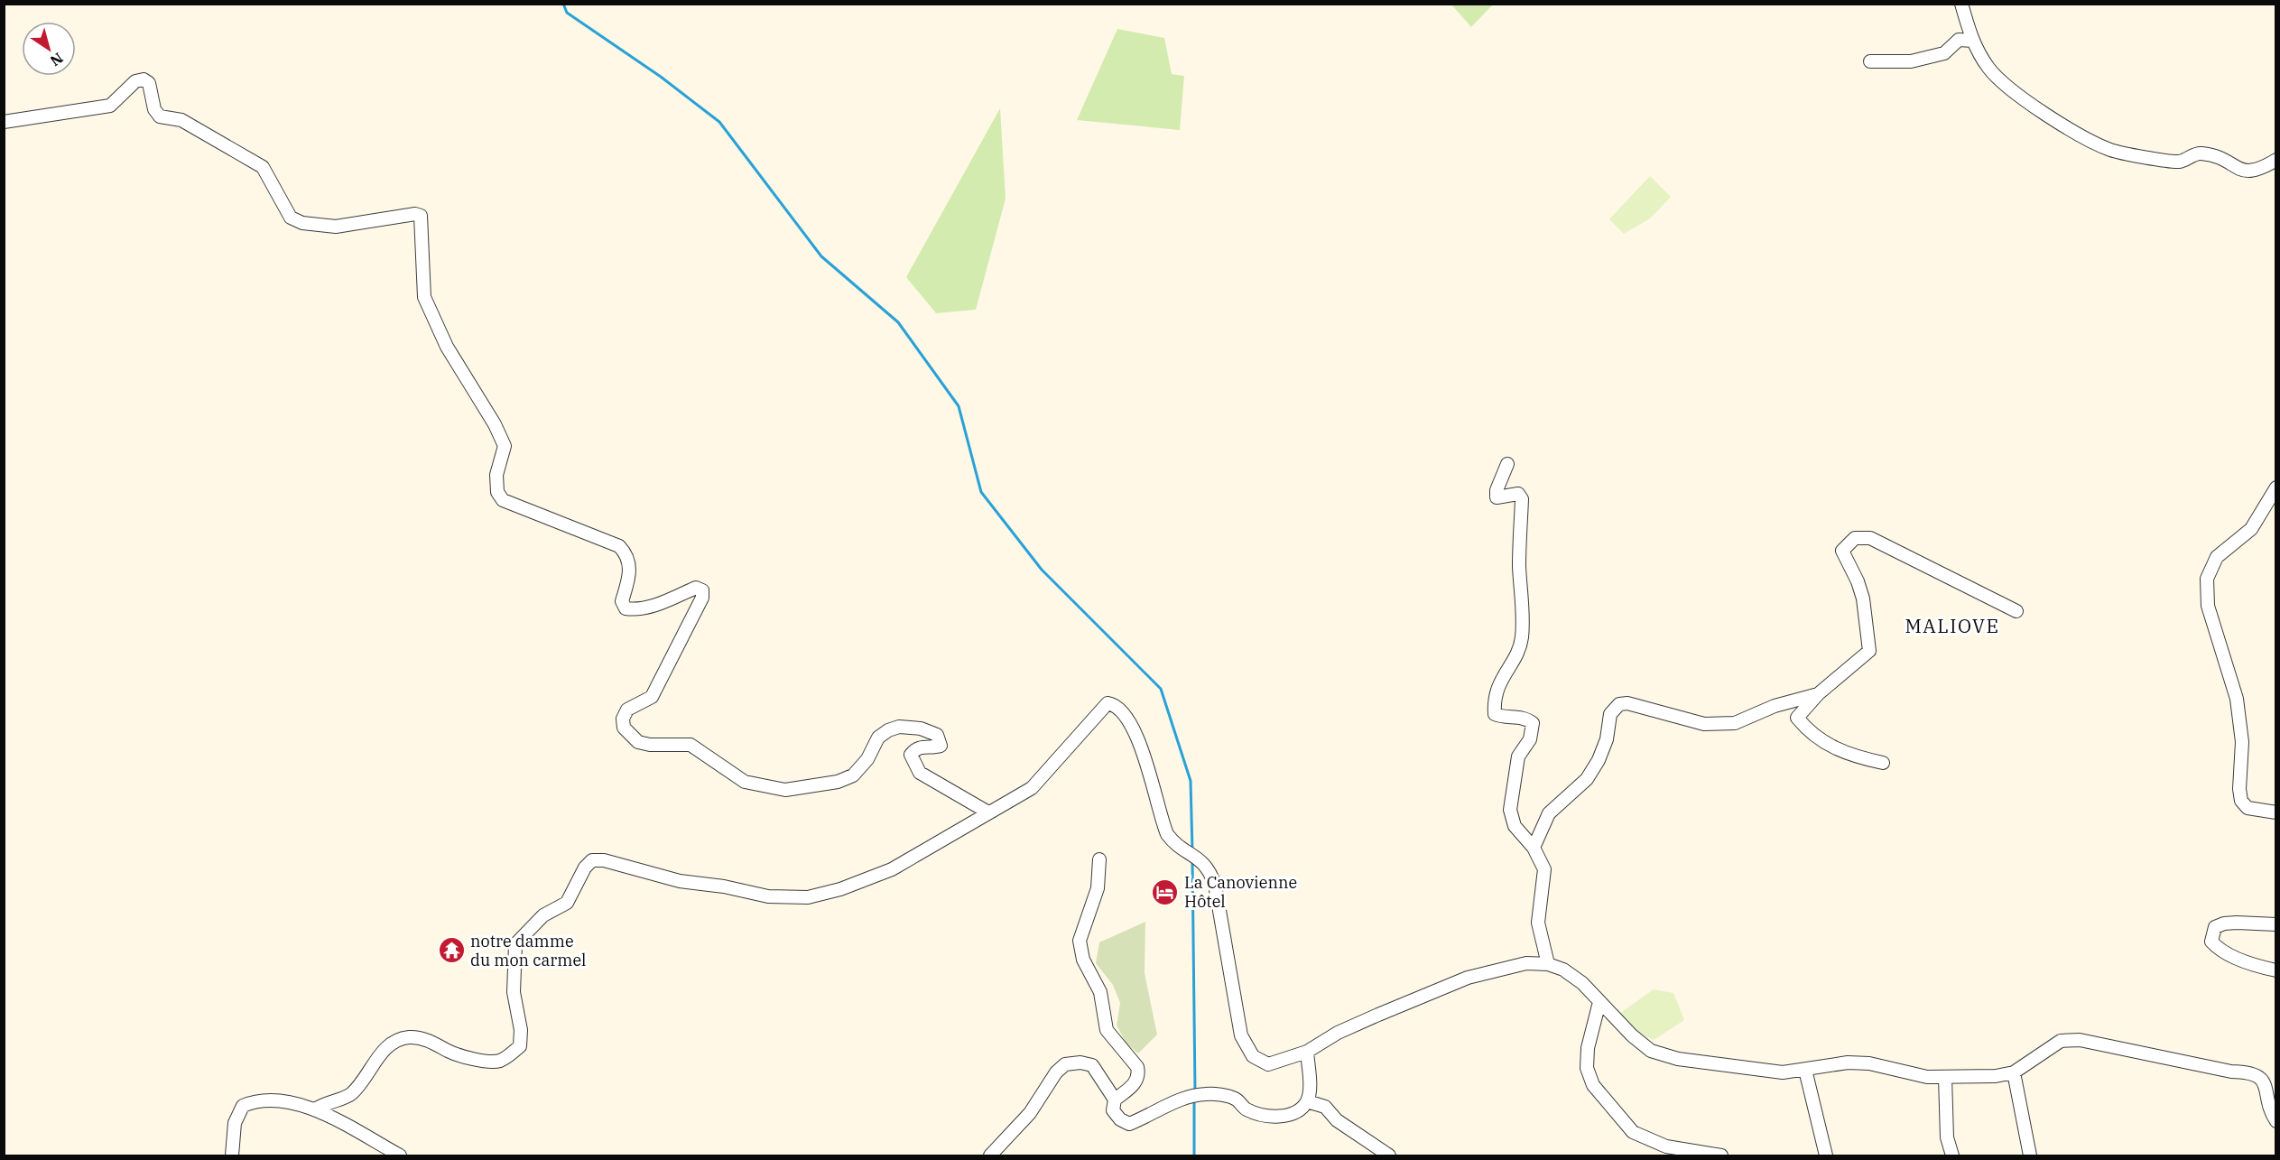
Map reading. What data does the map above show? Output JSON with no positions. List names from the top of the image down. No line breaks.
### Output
{"districts":["MALIOVE"],"places":{"hotel":["La Canovienne Hôtel"],"temple":["notre damme du mon carmel"]},"north":"bottom right"}
